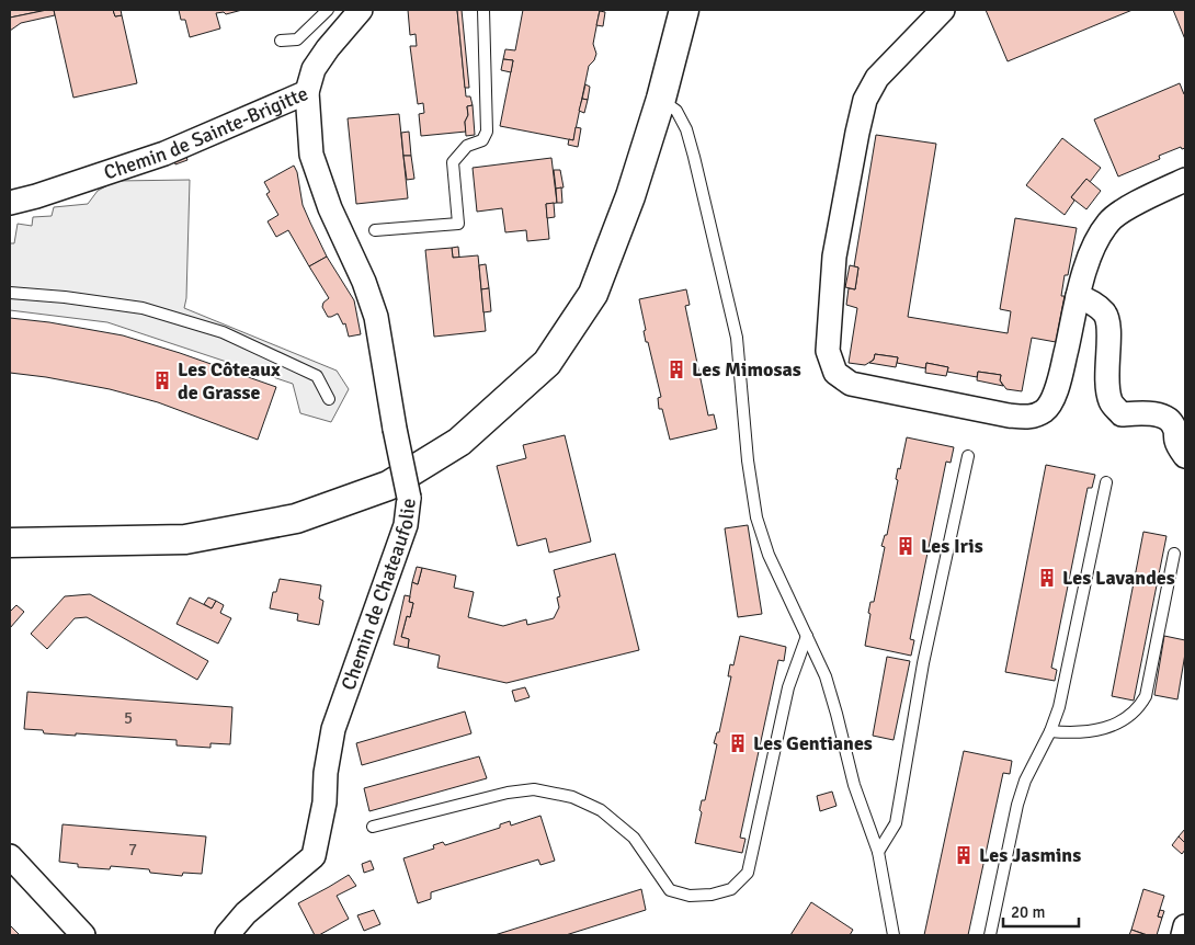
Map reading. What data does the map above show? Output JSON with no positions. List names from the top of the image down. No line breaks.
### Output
{"streets":{"street":["Chemin de Sainte-Brigitte","Chemin de Chateaufolie"]},"crossings":[["Chemin de Sainte-Brigitte","Chemin de Chateaufolie"]],"places":{"building":["Les Mimosas","Les Côteaux de Grasse","Les Iris","Les Lavandes","Les Gentianes","Les Jasmins"]},"house_numbers":["5","7"],"scale_bar":"20 m"}
